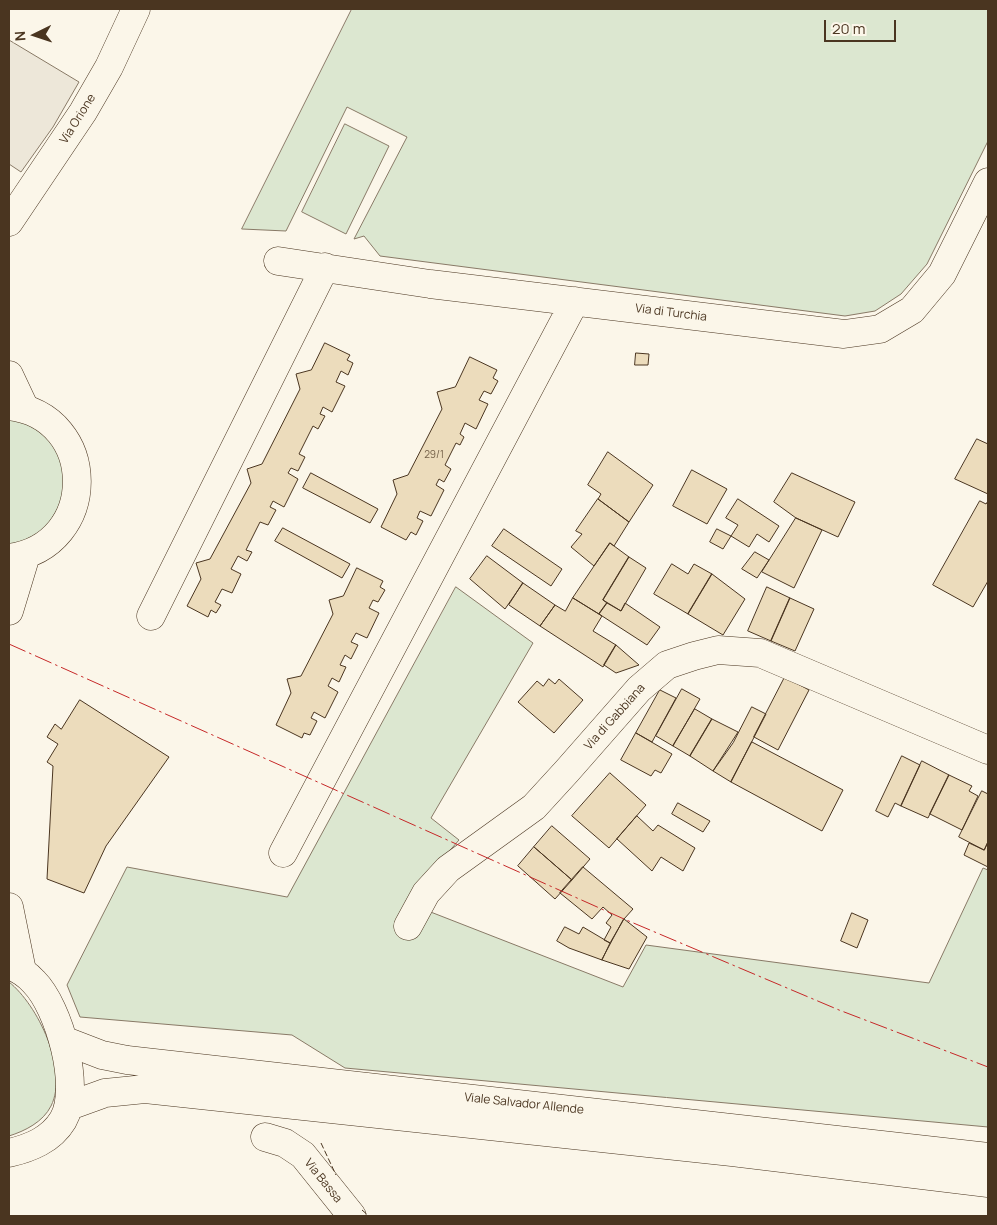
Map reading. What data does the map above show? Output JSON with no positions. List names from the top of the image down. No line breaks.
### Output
{"streets":{"street":["Via Orione","Via di Turchia","Via di Gabbiana","Viale Salvador Allende","Via Bassa"]},"house_numbers":["29/1"],"scale_bar":"20 m","north":"left"}
